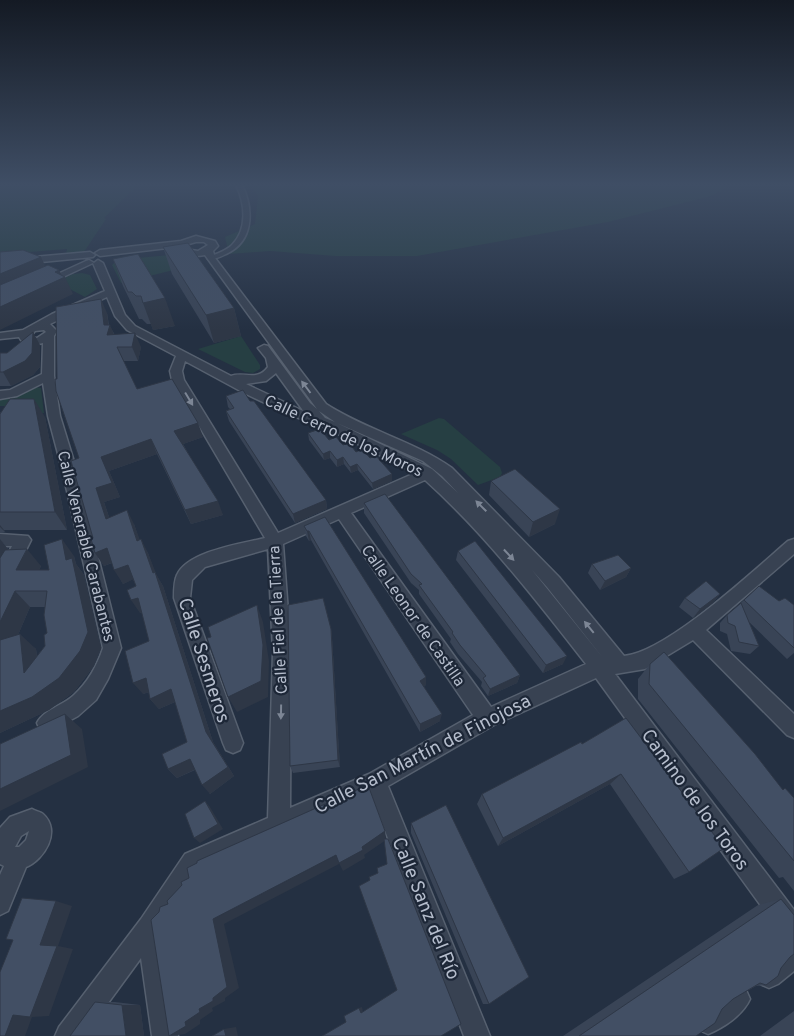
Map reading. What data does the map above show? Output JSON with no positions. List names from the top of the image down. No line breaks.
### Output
{"streets":{"street":["Calle Cerro de los Moros","Calle Venerable Carabantes","Calle Leonor de Castilla","Calle Fiel de la Tierra","Calle Sesmeros","Calle San Martín de Finojosa","Camino de los Toros","Calle Sanz del Río"]},"crossings":[["Calle Cerro de los Moros","Calle Fiel de la Tierra"],["Calle Cerro de los Moros","Calle San Martín de Finojosa"],["Calle Cerro de los Moros","Camino de los Toros"],["Calle Leonor de Castilla","Calle San Martín de Finojosa"],["Calle Fiel de la Tierra","Calle Sesmeros"],["Calle Fiel de la Tierra","Calle San Martín de Finojosa"],["Calle San Martín de Finojosa","Camino de los Toros"],["Calle San Martín de Finojosa","Calle Sanz del Río"]],"one_way":["Calle Fiel de la Tierra"]}
